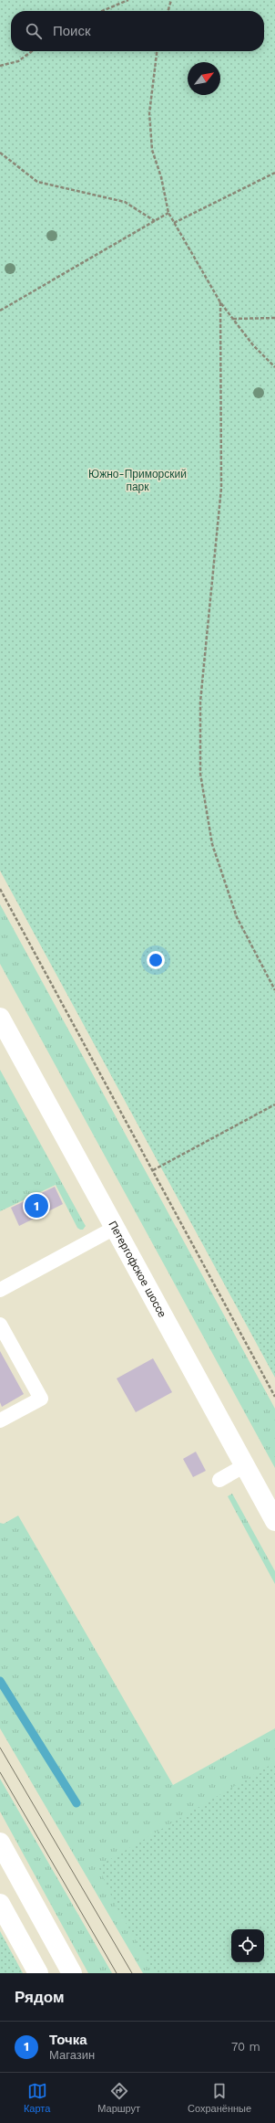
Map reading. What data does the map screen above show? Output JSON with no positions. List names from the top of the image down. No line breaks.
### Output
{"streets":{"street":["Петергофское шоссе"]},"parks":["Южно-Приморский парк"],"north":"top right","page":{"search":"Поиск","pins":"1","heading":"Рядом","list":[{"mark":"1","name":"Точка","note":"Магазин","value":"70 m"}],"nav":["Карта","Маршрут","Сохранённые"]}}
